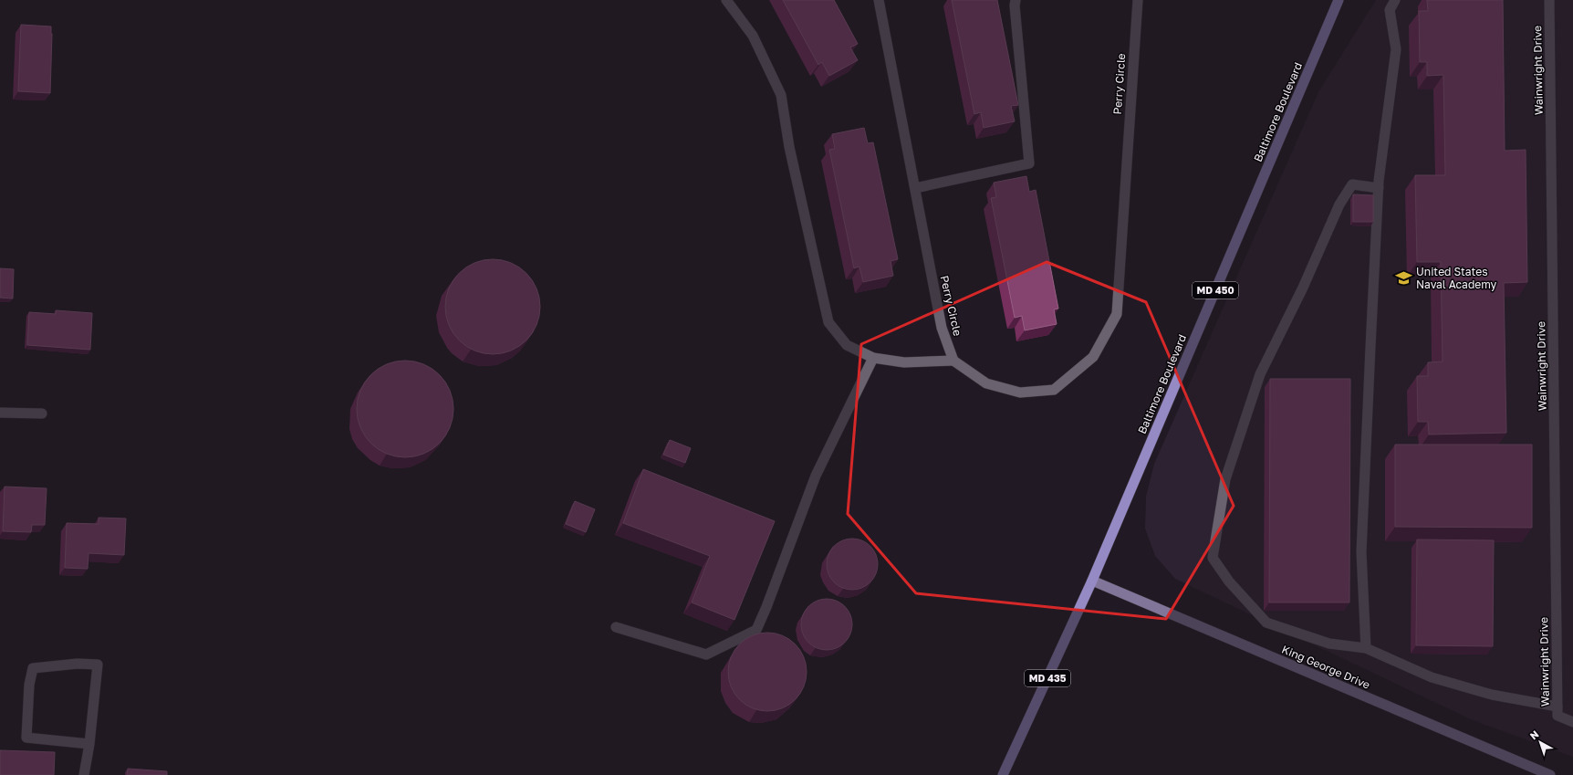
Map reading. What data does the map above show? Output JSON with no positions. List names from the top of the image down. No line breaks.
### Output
{"streets":{"main road":["Baltimore Boulevard","MD 450","King George Drive","MD 435"],"street":["Wainwright Drive","Perry Circle"]},"crossings":[["Baltimore Boulevard","King George Drive"]],"places":{"school or university":["United States Naval Academy"]},"north":"top left"}
